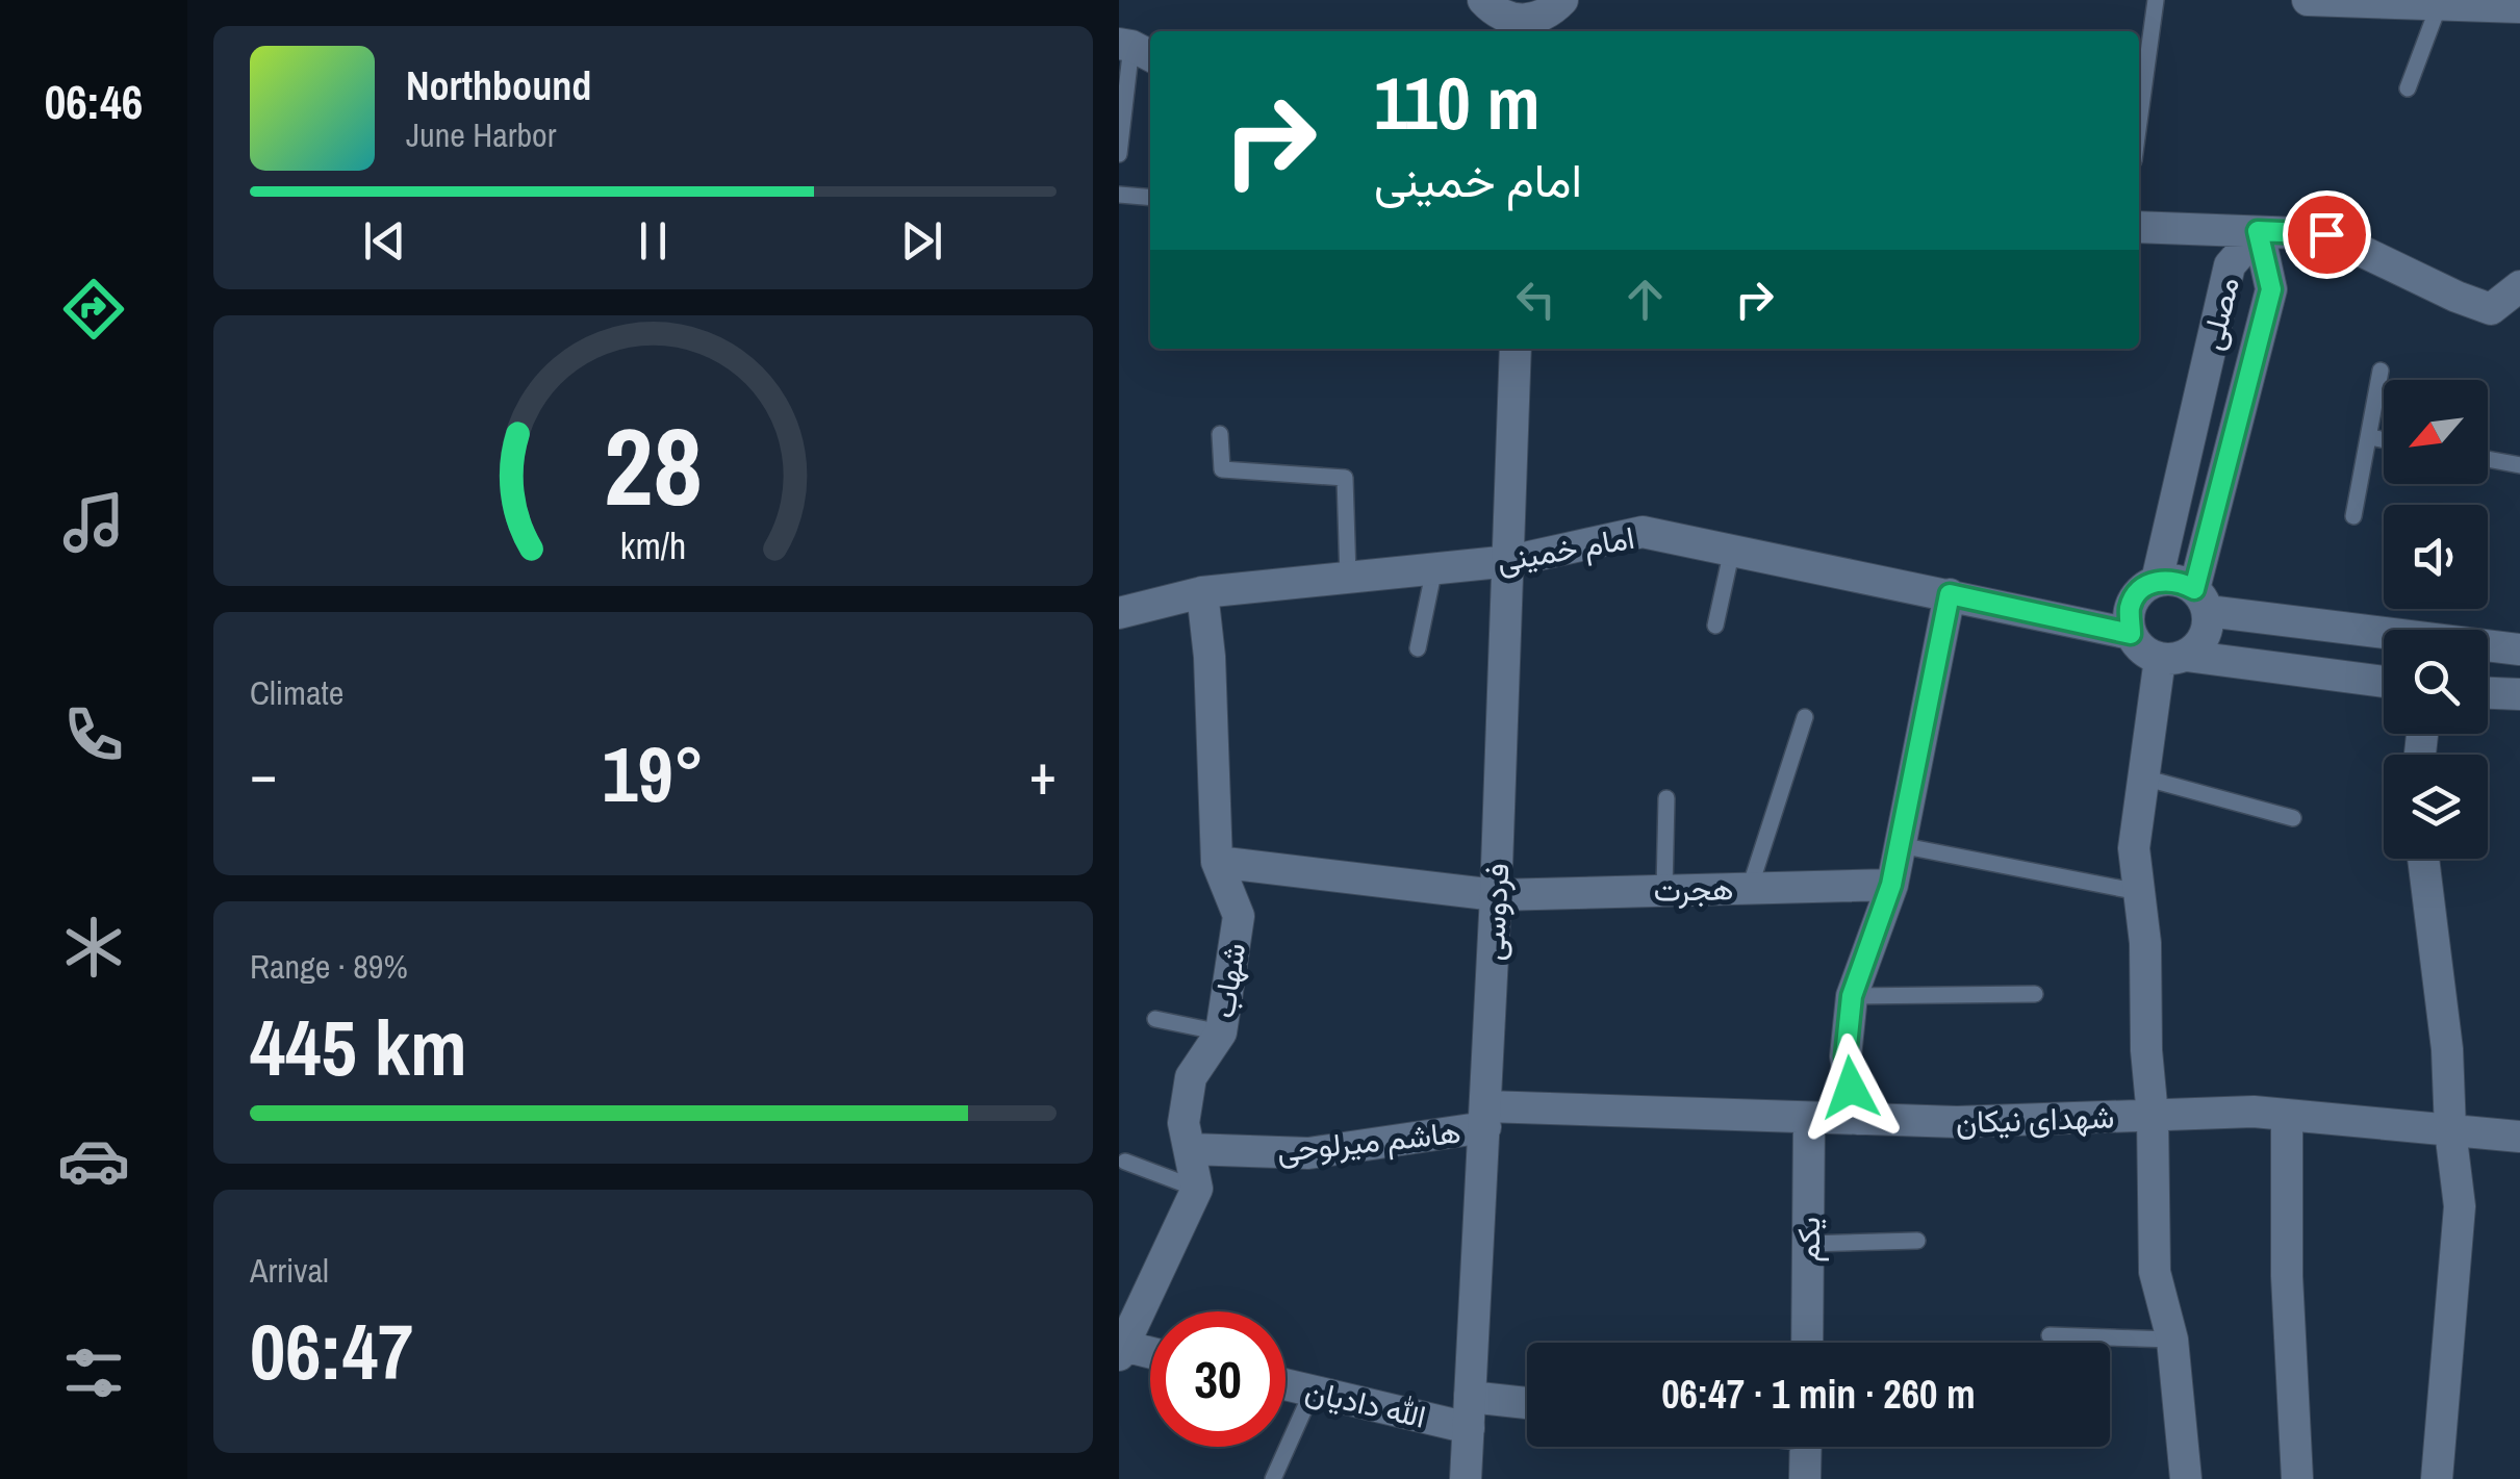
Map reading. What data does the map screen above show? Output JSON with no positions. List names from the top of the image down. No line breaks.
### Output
{"streets":{"street":["مصلی","امام خمینی","هجرت","فردوسی","شهاب","شهدای نیکان","هاشم میرلوحی","یکم","الله دادیان"]},"crossings":[["مصلی","امام خمینی"],["امام خمینی","فردوسی"],["امام خمینی","شهاب"],["هجرت","فردوسی"],["هجرت","شهاب"],["فردوسی","شهدای نیکان"],["فردوسی","هاشم میرلوحی"],["فردوسی","الله دادیان"],["شهاب","هاشم میرلوحی"],["شهدای نیکان","هاشم میرلوحی"],["شهدای نیکان","یکم"]],"north":"bottom left","page":{"tabs":"06:46","turn":["110 m","امام خمینی"],"song":["Northbound","June Harbor"],"tile":["Climate",["Range · 89%","445 km"],["Arrival","06:47"]],"heat":["−","19°","+"],"limit":"30","trip":"06:47 · 1 min · 260 m","gauge":["28","km/h"]}}
